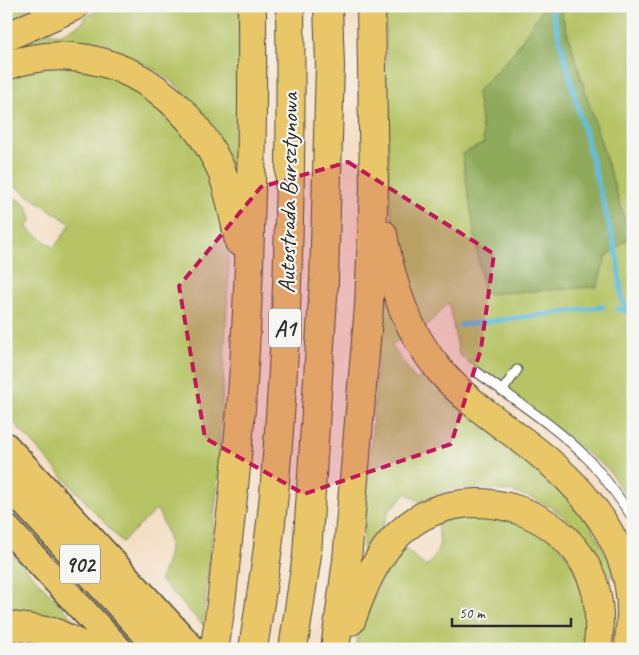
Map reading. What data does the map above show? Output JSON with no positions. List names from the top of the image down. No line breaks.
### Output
{"streets":{"highway":["Autostrada Bursztynowa","A1"],"main road":["902"]},"scale_bar":"50 m"}
